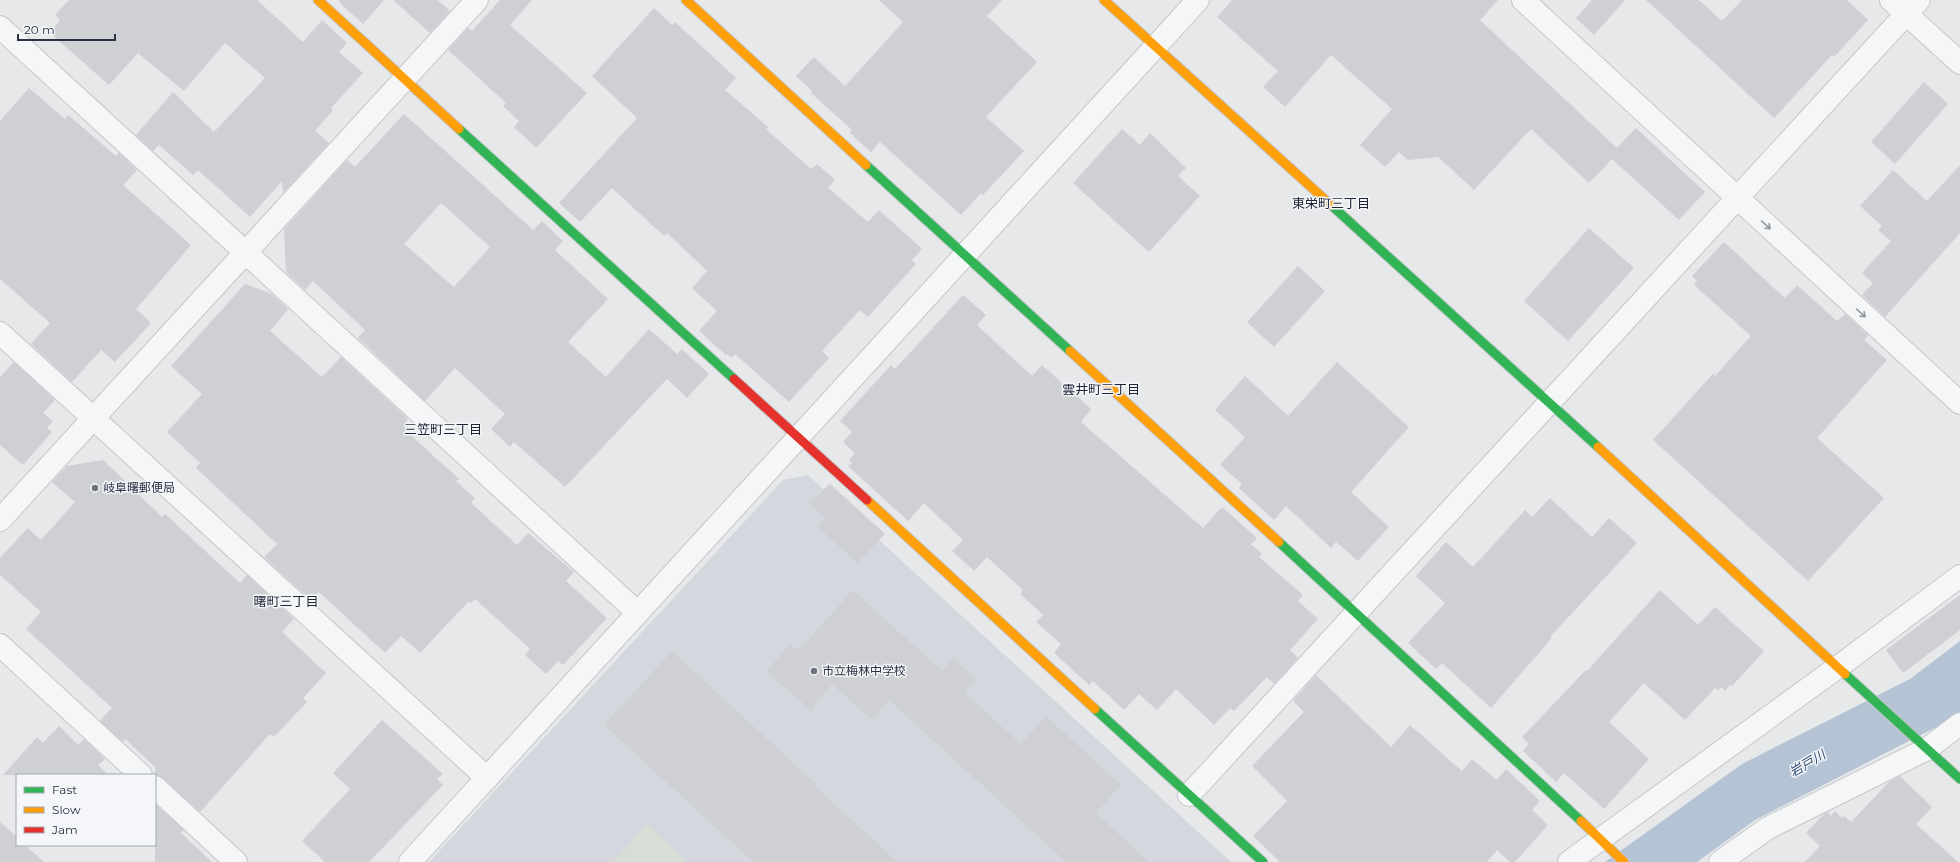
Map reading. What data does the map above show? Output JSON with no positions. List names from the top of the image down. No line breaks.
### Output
{"districts":["東栄町三丁目","雲井町三丁目","三笠町三丁目","曙町三丁目"],"water":["岩戸川"],"places":["岐阜曙郵便局","市立梅林中学校"],"legend":["Fast","Slow","Jam"],"scale_bar":"20 m"}
